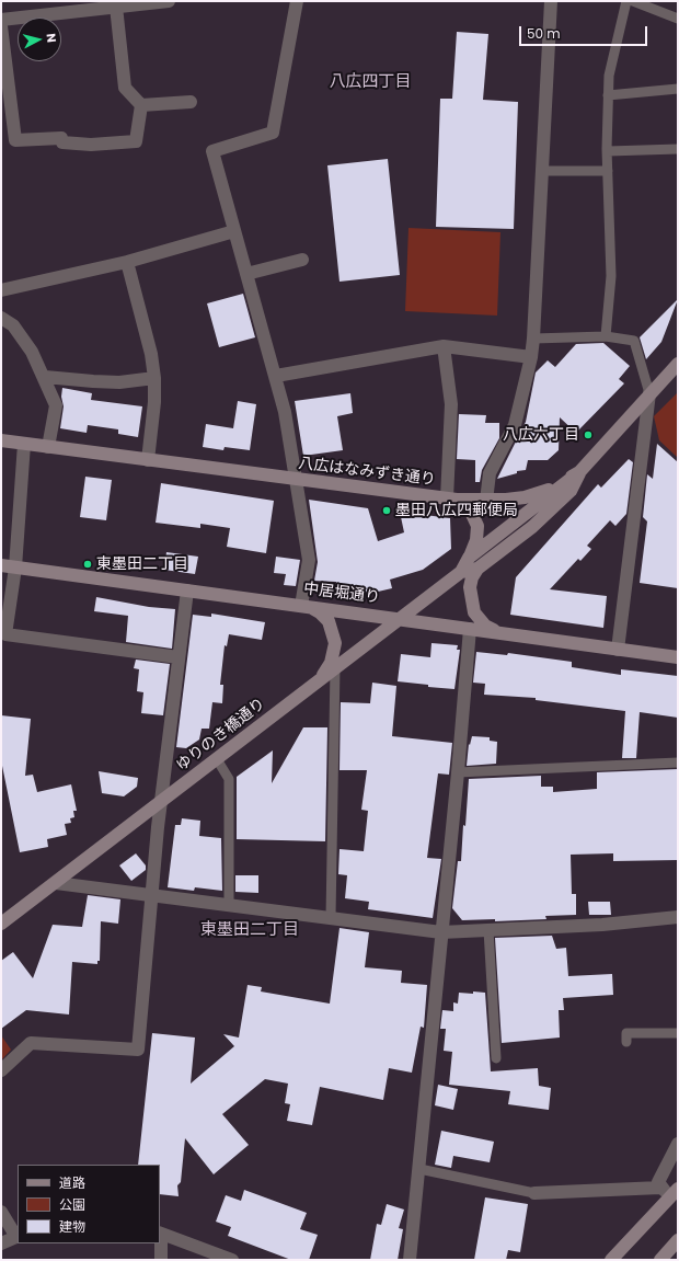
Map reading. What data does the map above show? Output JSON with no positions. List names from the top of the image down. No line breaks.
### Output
{"streets":{"street":["八広はなみずき通り","中居堀通り","ゆりのき橋通り"]},"crossings":[["八広はなみずき通り","ゆりのき橋通り"],["中居堀通り","ゆりのき橋通り"]],"districts":["八広四丁目","東墨田二丁目"],"places":["八広六丁目","墨田八広四郵便局","東墨田二丁目"],"legend":["道路","公園","建物"],"scale_bar":"50 m","north":"right"}
